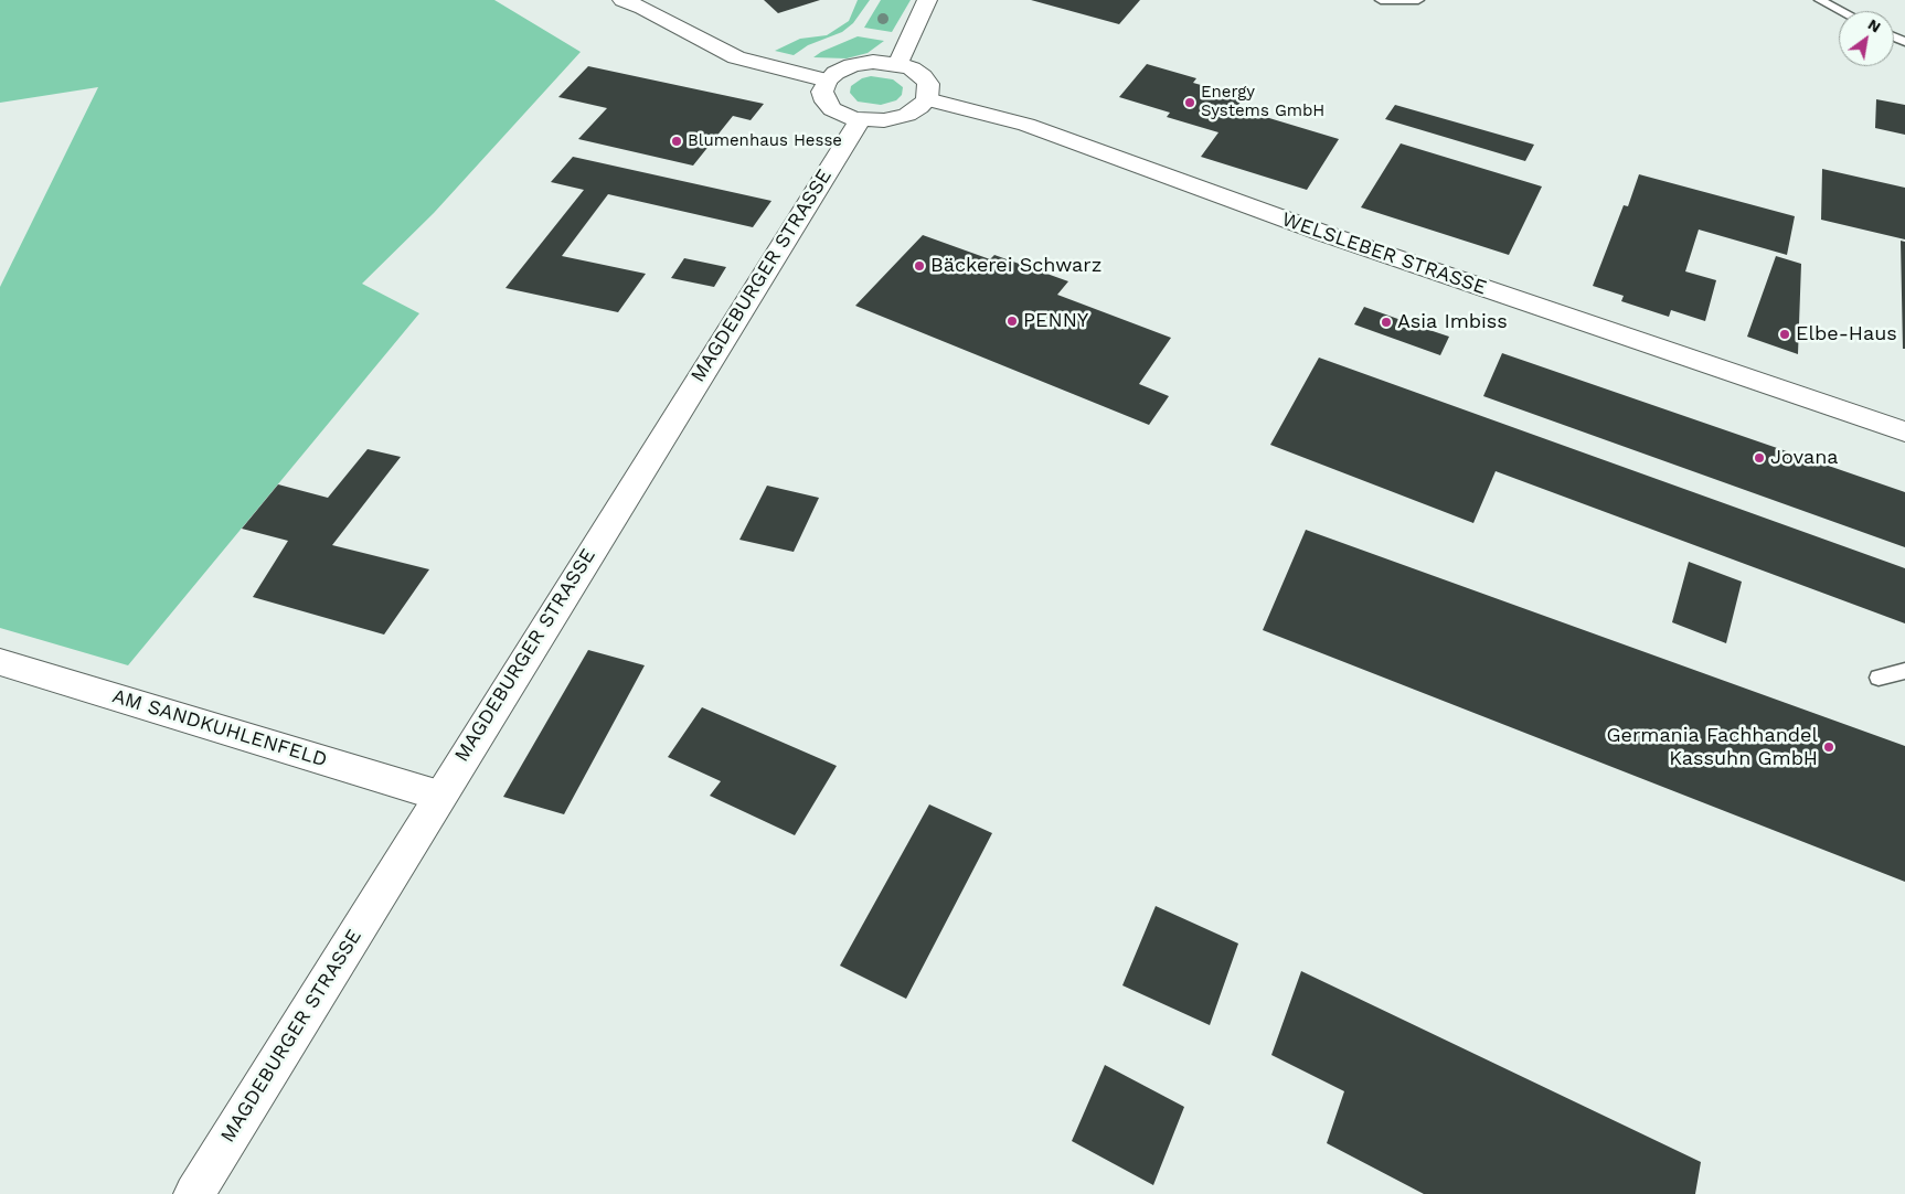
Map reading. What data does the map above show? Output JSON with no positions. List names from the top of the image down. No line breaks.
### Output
{"streets":{"street":["WELSLEBER STRASSE","MAGDEBURGER STRASSE","AM SANDKUHLENFELD"]},"crossings":[["WELSLEBER STRASSE","MAGDEBURGER STRASSE"],["MAGDEBURGER STRASSE","AM SANDKUHLENFELD"]],"places":["Energy Systems GmbH","Blumenhaus Hesse","Bäckerei Schwarz","PENNY","Asia Imbiss","Elbe-Haus","Jovana","Germania Fachhandel Kassuhn GmbH"],"north":"top right"}
